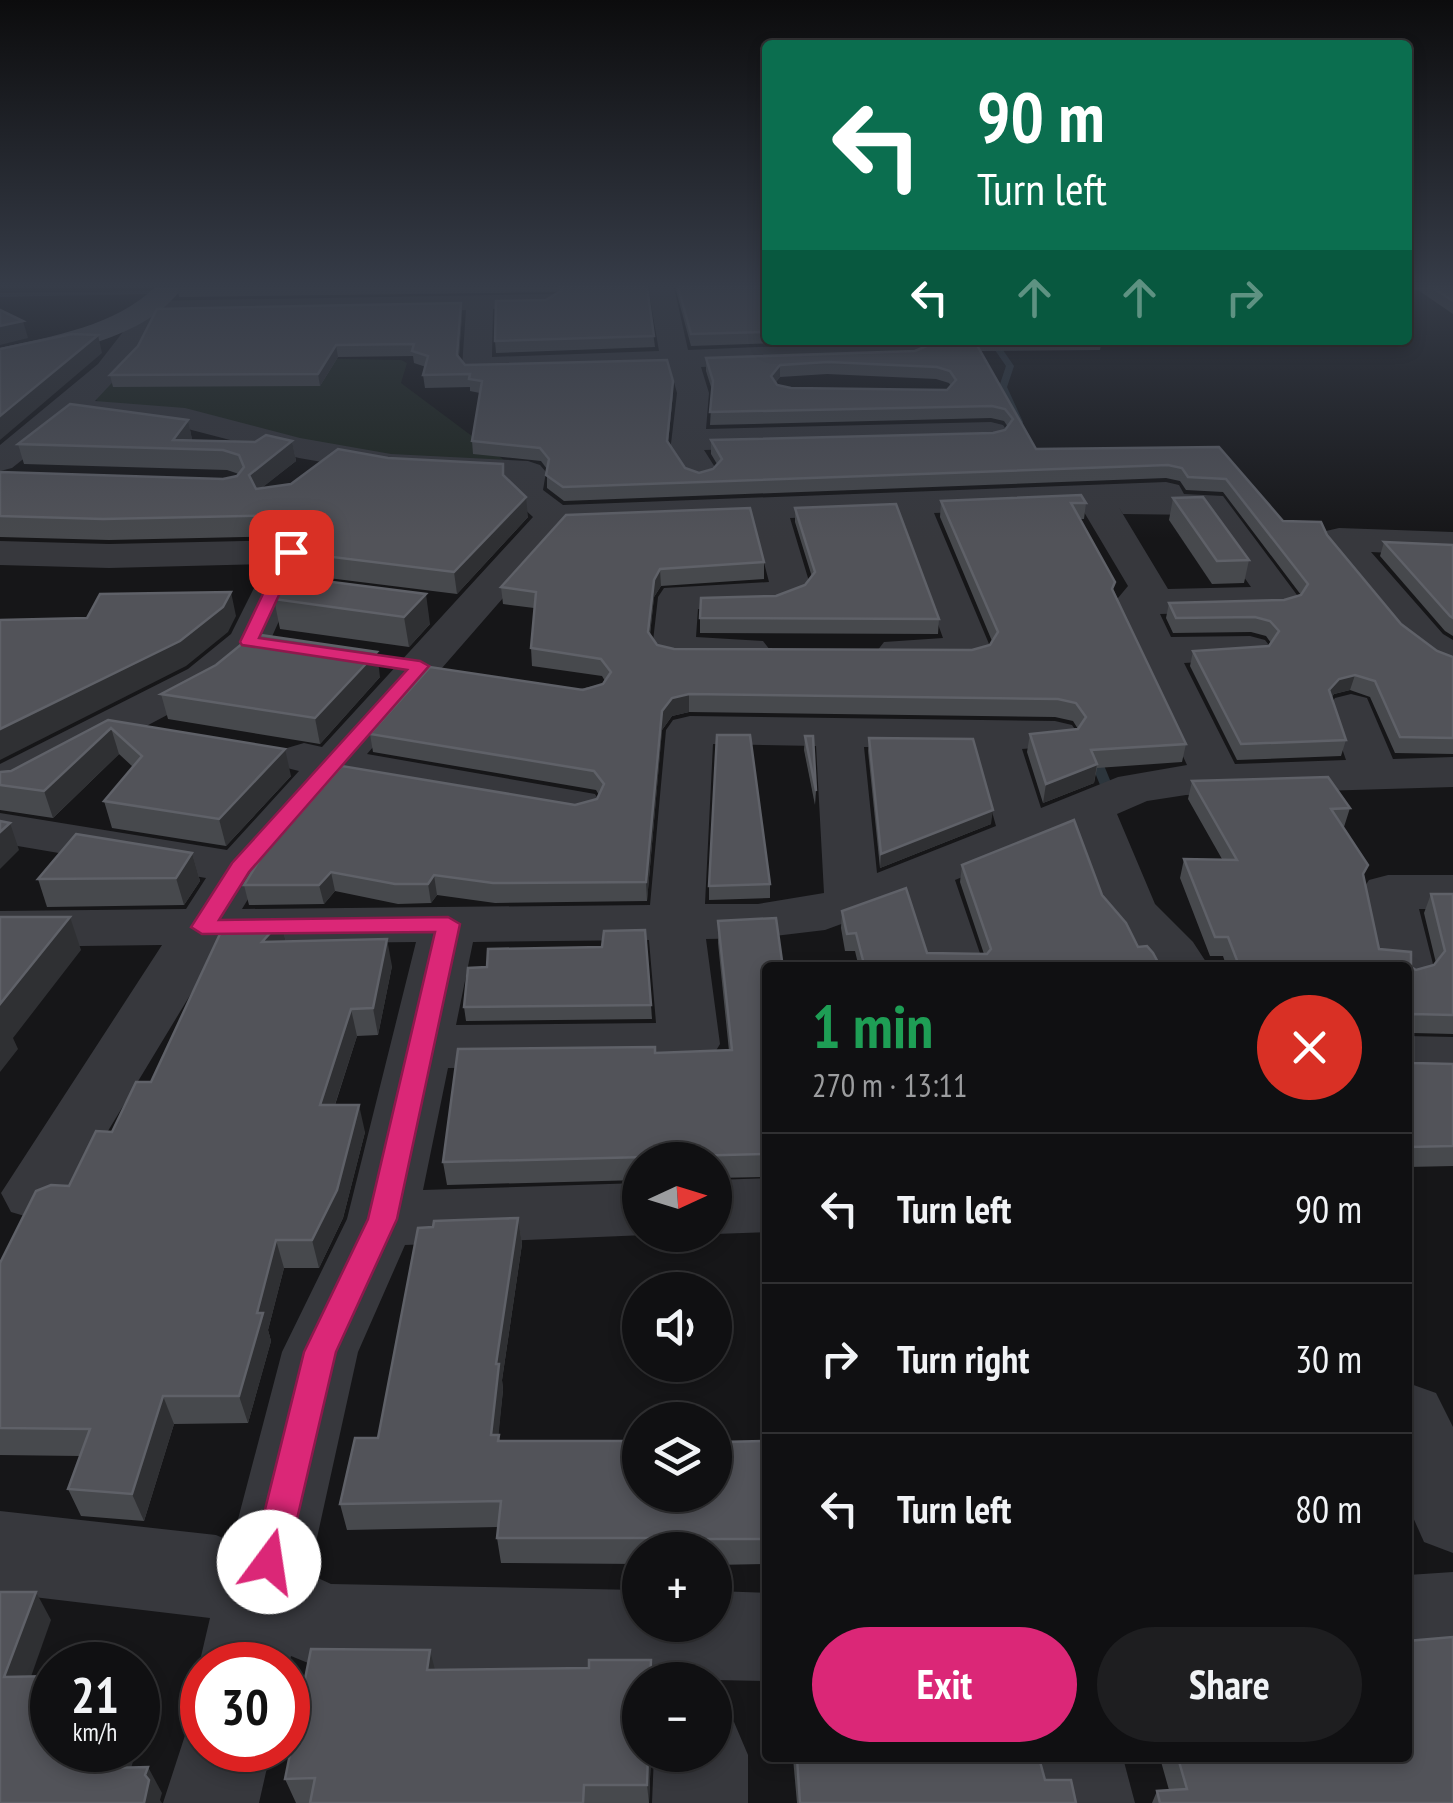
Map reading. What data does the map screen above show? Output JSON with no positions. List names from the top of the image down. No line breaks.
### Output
{"north":"right","page":{"turn":["90 m","Turn left"],"heading":["1 min","270 m · 13:11"],"list":[{"name":"Turn left","value":"90 m"},{"name":"Turn right","value":"30 m"},{"name":"Turn left","value":"80 m"}],"map_buttons":["+","−"],"buttons":["Exit","Share"],"speed":"21 km/h","limit":"30"}}
